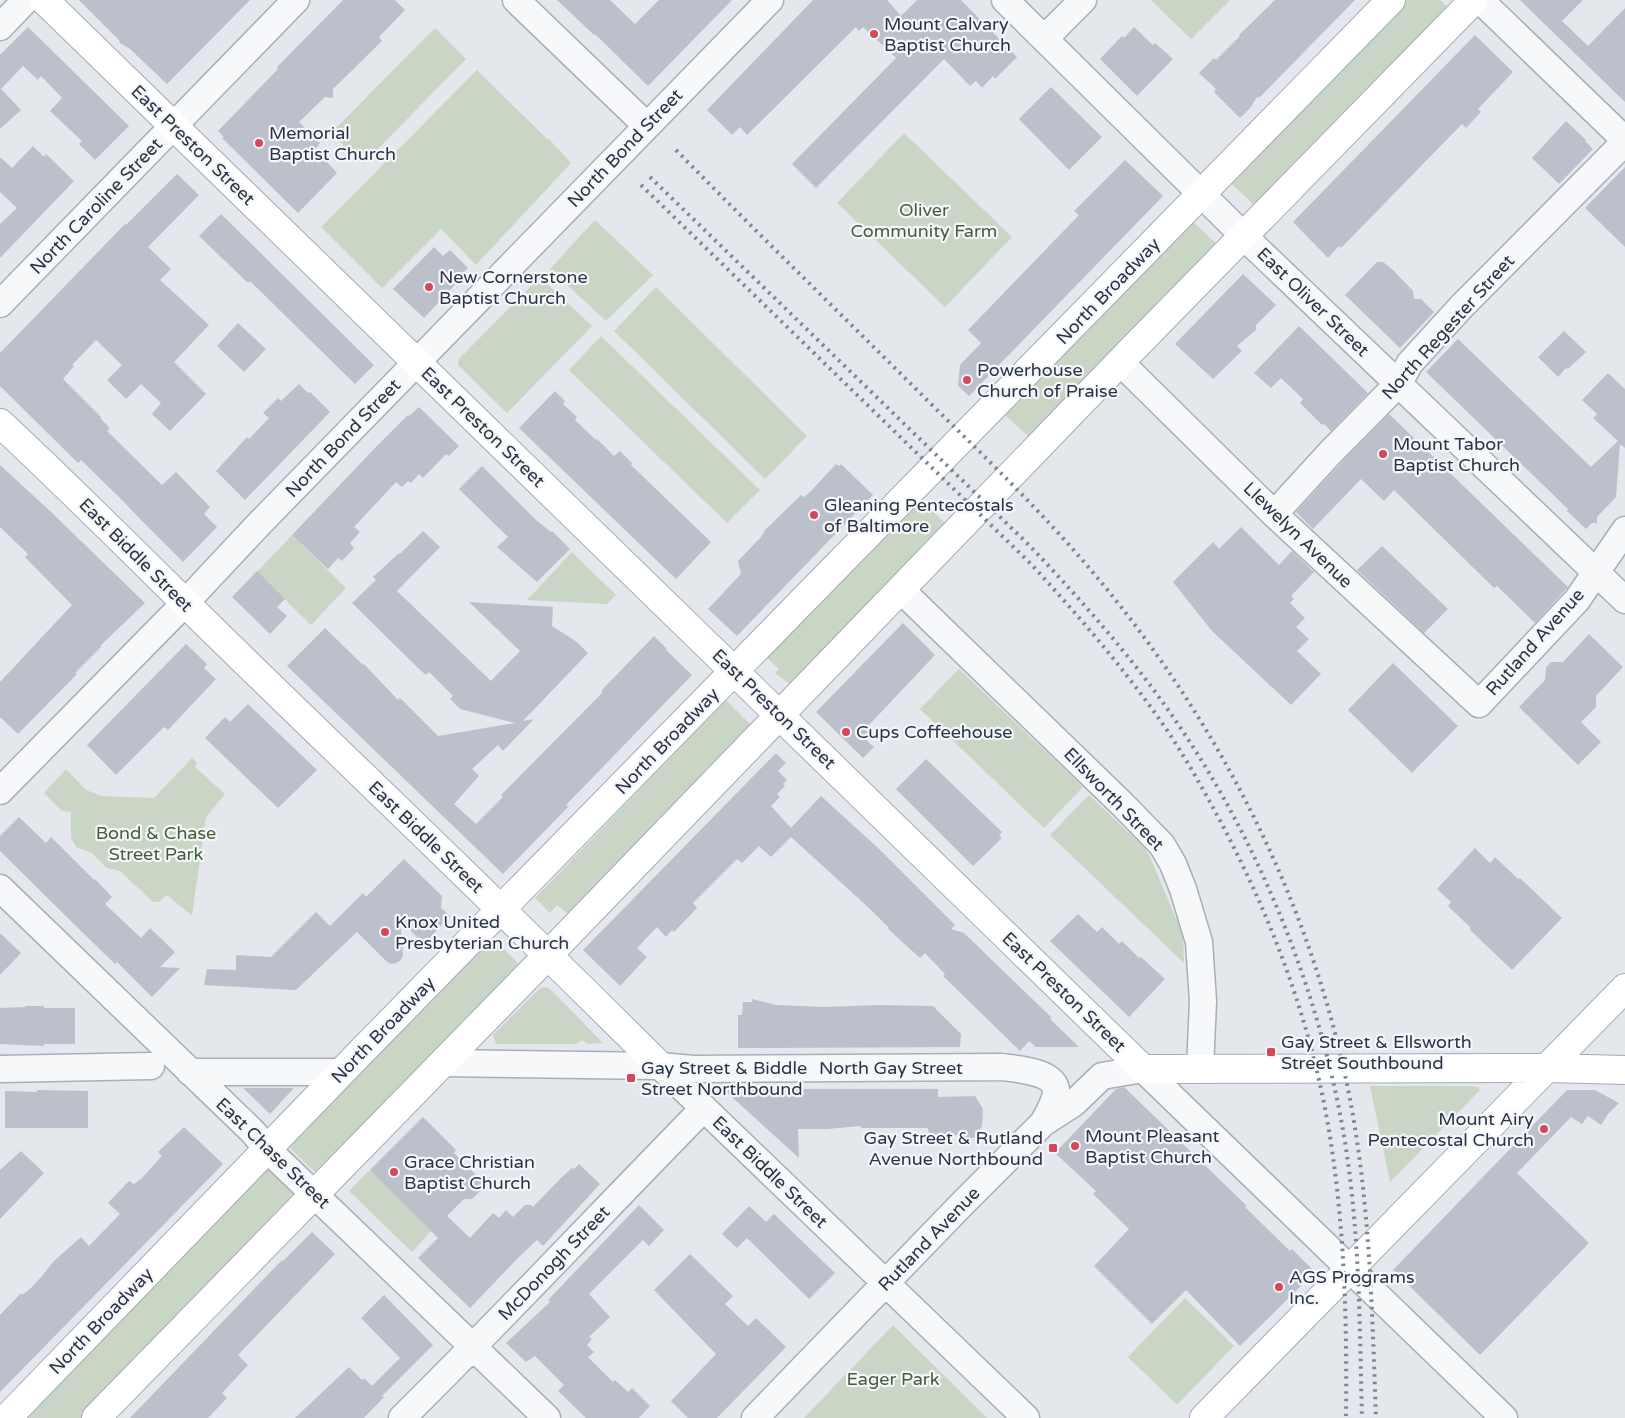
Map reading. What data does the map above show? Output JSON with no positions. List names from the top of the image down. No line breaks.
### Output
{"streets":{"main road":["East Preston Street","North Broadway","East Biddle Street"],"street":["North Bond Street","North Caroline Street","East Oliver Street","North Regester Street","Llewelyn Avenue","Rutland Avenue","Ellsworth Street","North Gay Street","East Chase Street","McDonogh Street"]},"crossings":[["East Preston Street","North Bond Street"],["East Preston Street","North Caroline Street"],["East Preston Street","North Broadway"],["East Preston Street","Rutland Avenue"],["North Bond Street","East Biddle Street"],["North Broadway","East Oliver Street"],["North Broadway","East Biddle Street"],["North Broadway","East Chase Street"],["East Oliver Street","North Regester Street"],["East Oliver Street","Rutland Avenue"],["North Regester Street","Llewelyn Avenue"],["Llewelyn Avenue","Rutland Avenue"],["East Biddle Street","Rutland Avenue"],["East Biddle Street","North Gay Street"],["East Biddle Street","McDonogh Street"],["Rutland Avenue","North Gay Street"],["East Chase Street","McDonogh Street"]],"parks":["Oliver Community Farm","Bond & Chase Street Park","Eager Park"],"places":{"other":["Mount Calvary Baptist Church","Memorial Baptist Church","New Cornerstone Baptist Church","Powerhouse Church of Praise","Mount Tabor Baptist Church","Gleaning Pentecostals of Baltimore","Cups Coffeehouse","Knox United Presbyterian Church","Mount Airy Pentecostal Church","Mount Pleasant Baptist Church","Grace Christian Baptist Church","AGS Programs Inc."],"transit":["Gay Street & Ellsworth Street Southbound","Gay Street & Biddle Street Northbound","Gay Street & Rutland Avenue Northbound"]}}
